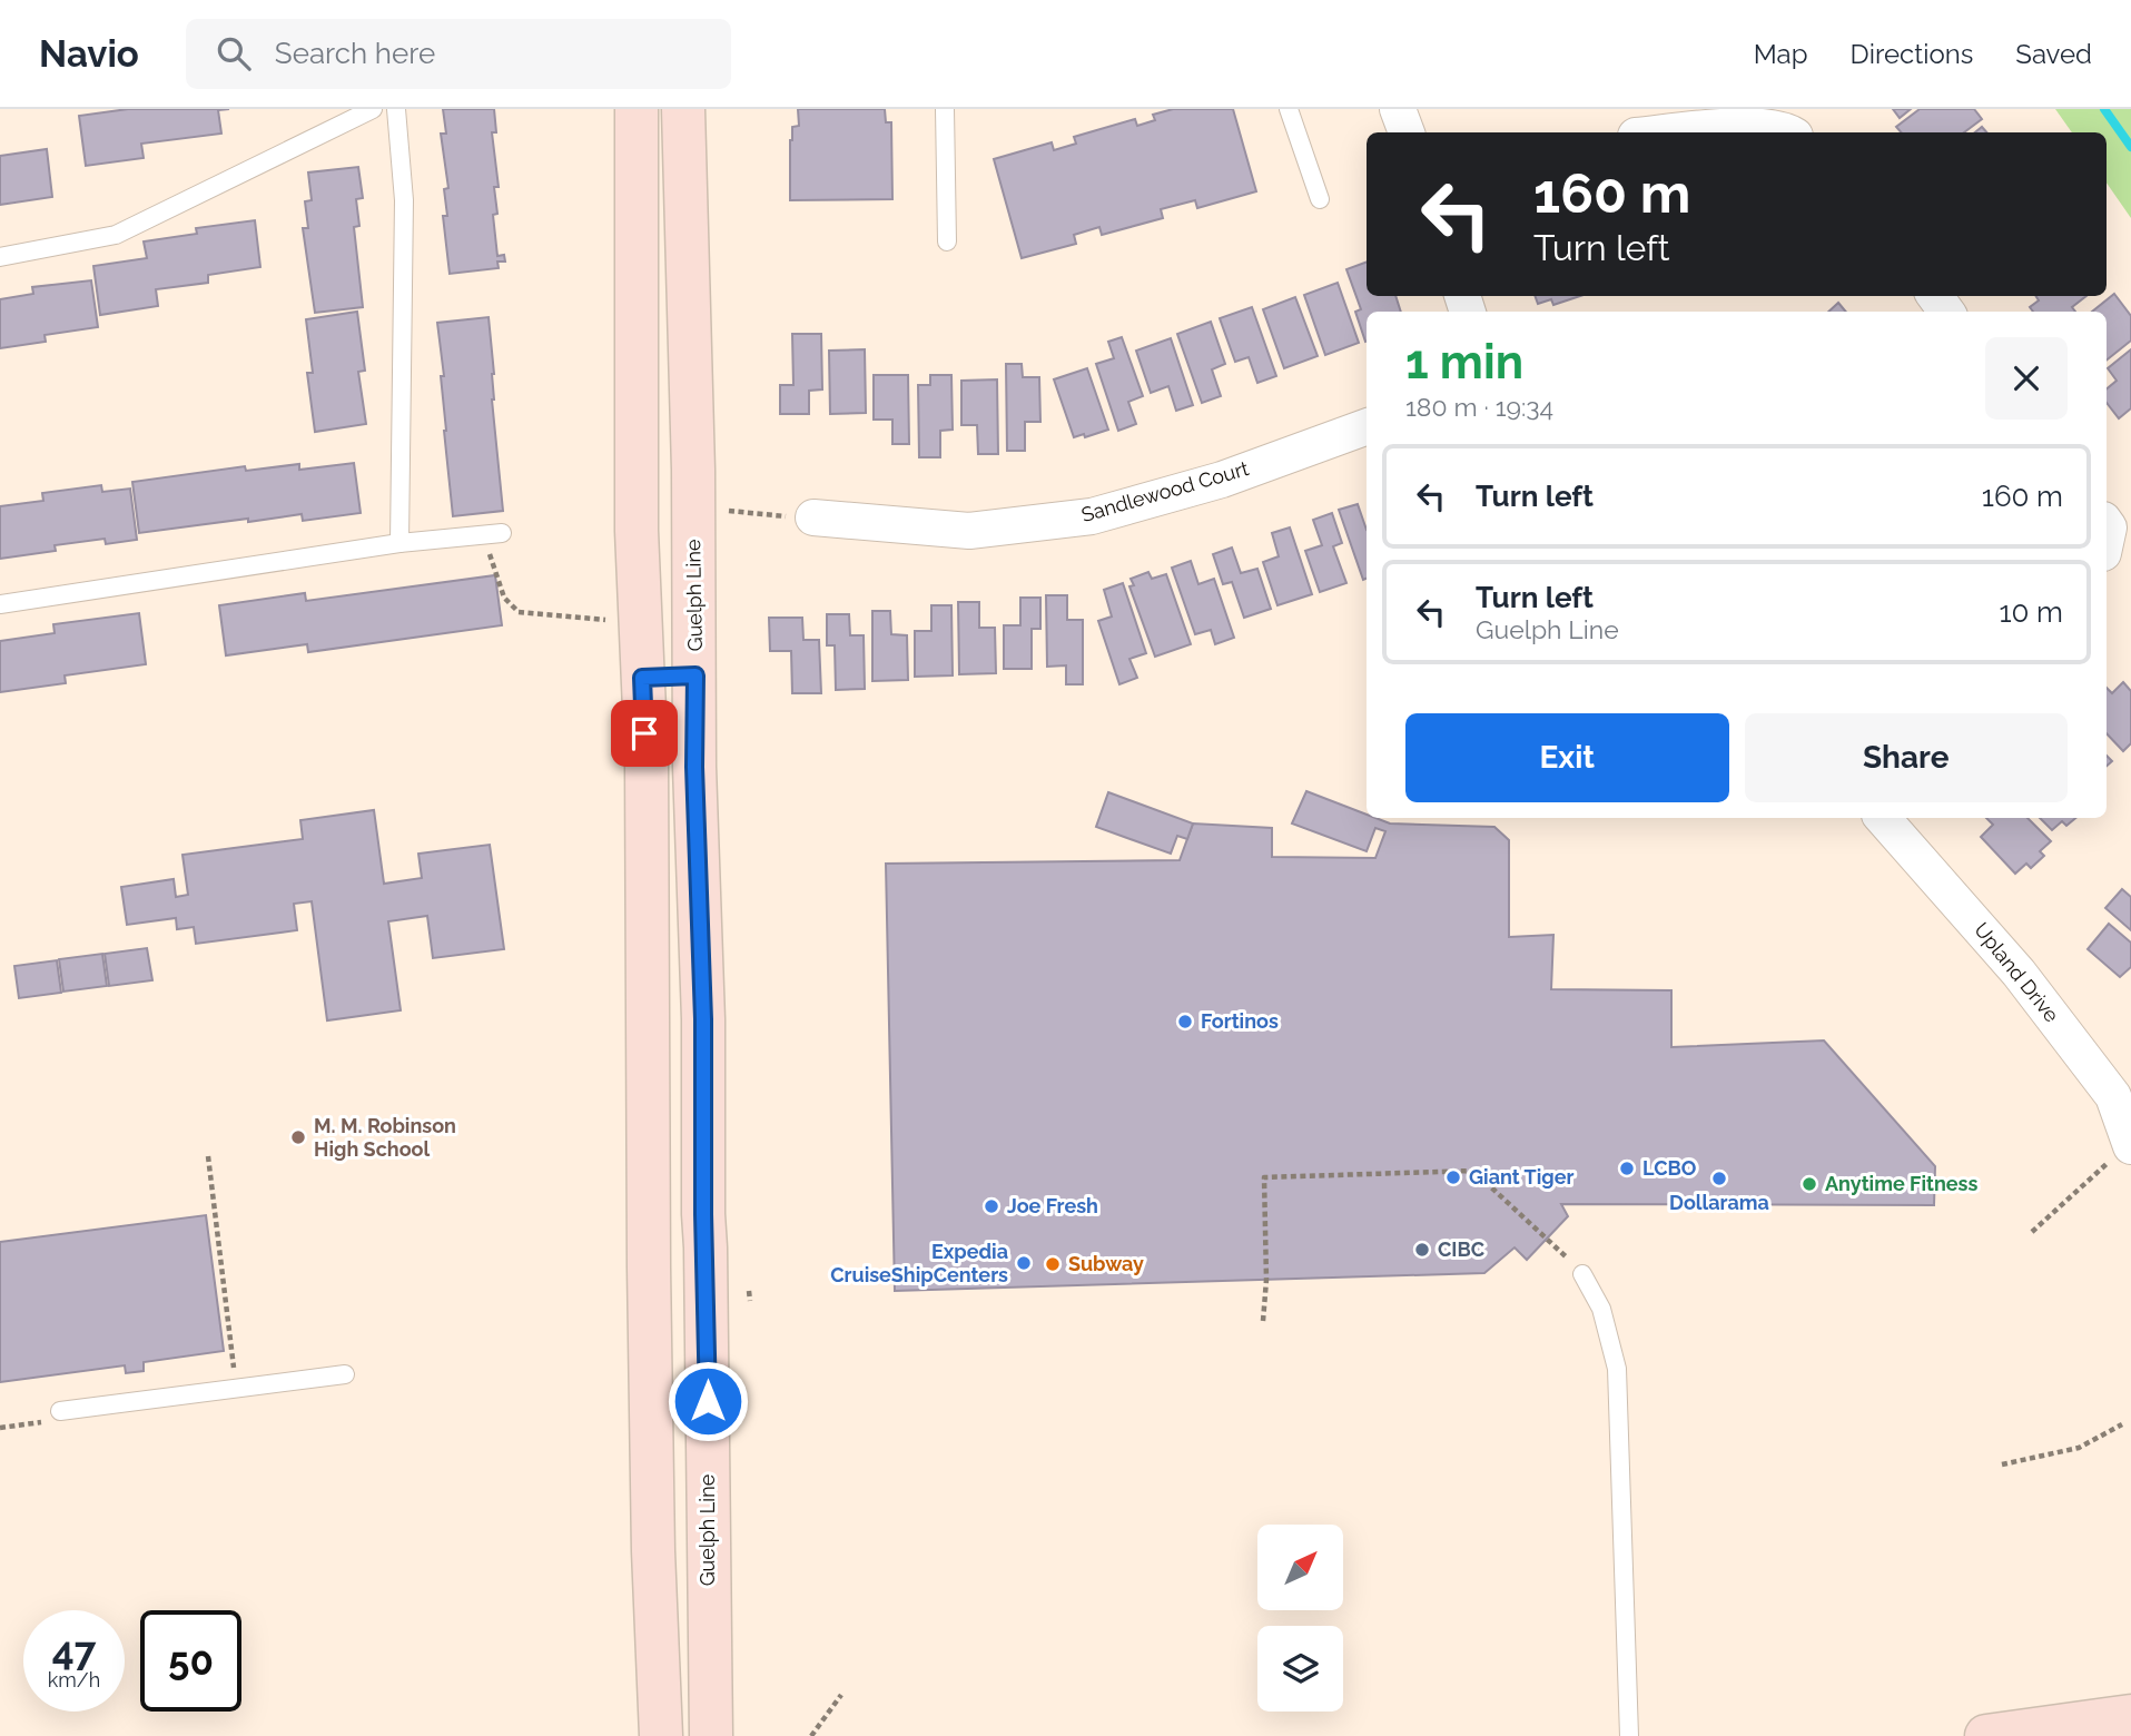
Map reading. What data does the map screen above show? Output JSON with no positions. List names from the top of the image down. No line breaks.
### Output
{"streets":{"main road":["Guelph Line"],"street":["Sandlewood Court","Upland Drive"]},"places":["Fortinos","M. M. Robinson High School","LCBO","Giant Tiger","Dollarama","Anytime Fitness","Joe Fresh","CIBC","Expedia CruiseShipCenters","Subway"],"north":"top right","page":{"header":"Navio","search":"Search here","nav":["Map","Directions","Saved"],"turn":["160 m","Turn left"],"heading":["1 min","180 m · 19:34"],"list":[{"name":"Turn left","value":"160 m"},{"name":"Turn left","note":"Guelph Line","value":"10 m"}],"buttons":["Exit","Share"],"speed":"47 km/h","limit":"50"}}
